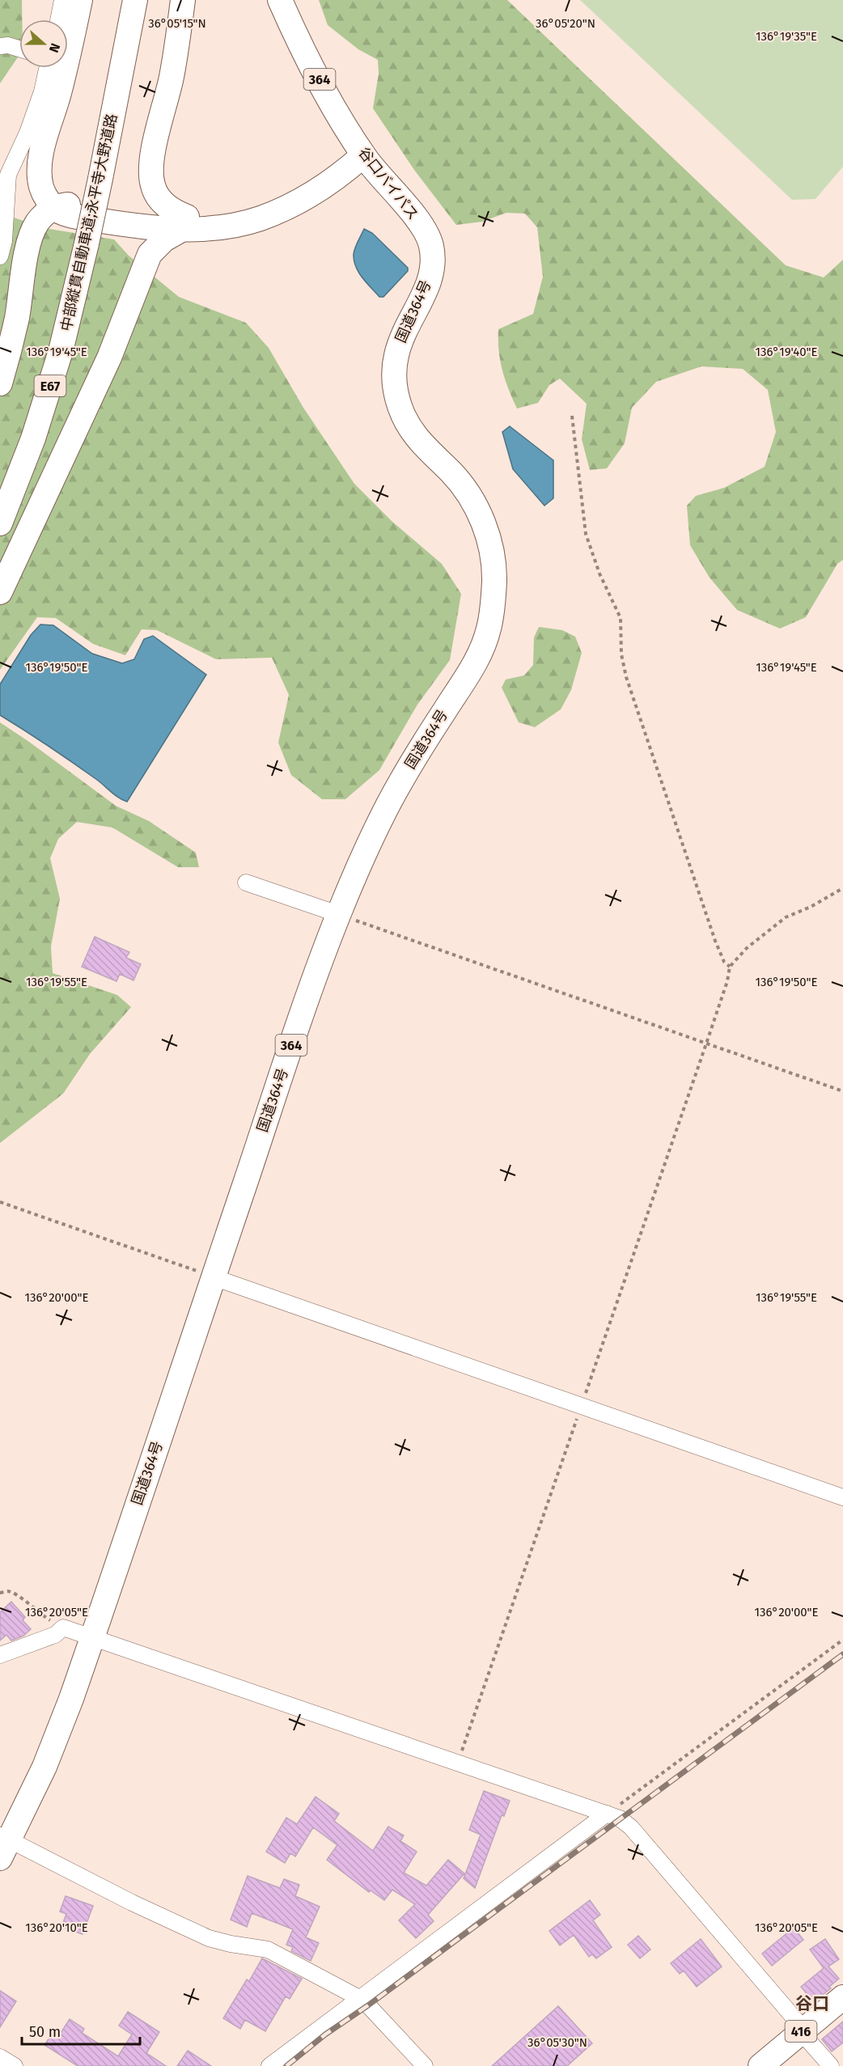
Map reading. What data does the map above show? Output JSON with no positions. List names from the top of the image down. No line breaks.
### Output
{"streets":{"highway":["364","谷口バイパス","中部縦貫自動車道;永平寺大野道路","国道364号","E67","416"]},"crossings":[["谷口バイパス","国道364号"]],"districts":["谷口"],"scale_bar":"50 m","north":"right","coordinates":["36°05'15\"N","36°05'20\"N","136°19'35\"E","136°19'40\"E","136°19'45\"E","136°19'50\"E","136°19'55\"E","136°20'00\"E","136°20'05\"E","136°20'10\"E","36°05'30\"N"]}
